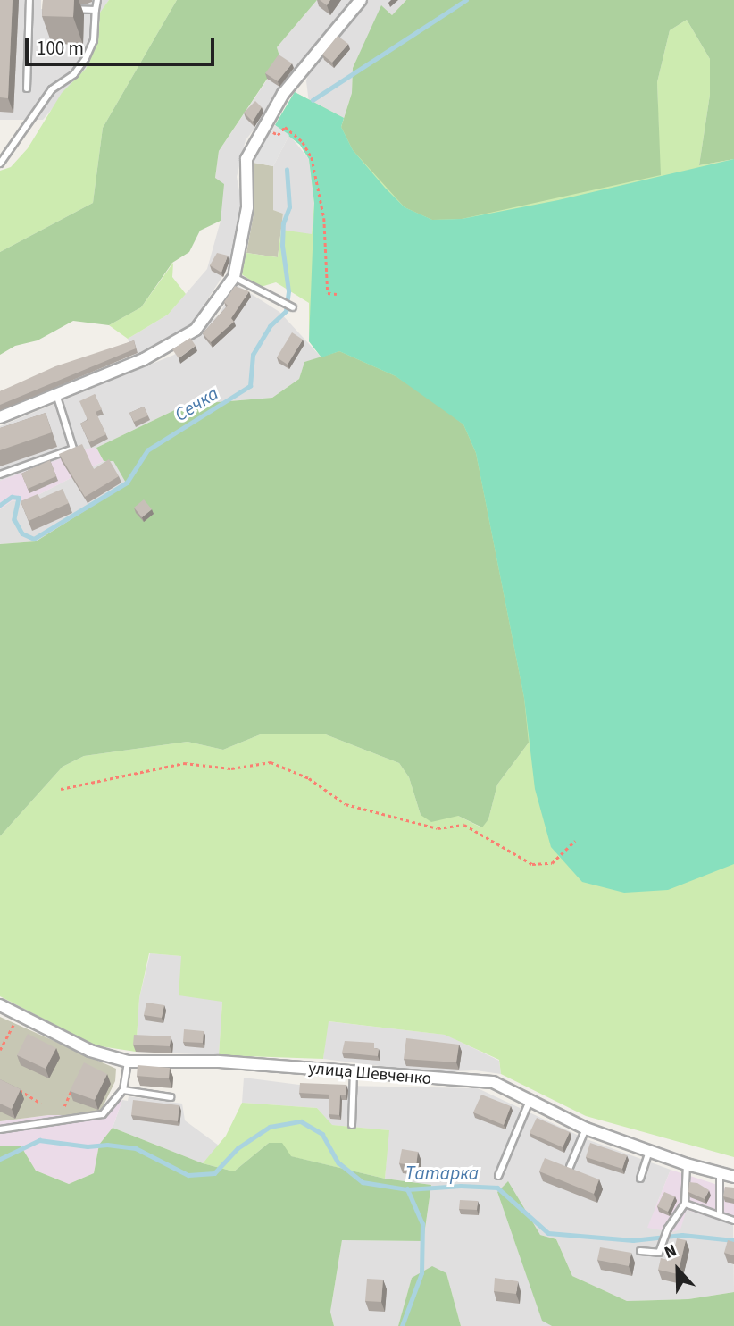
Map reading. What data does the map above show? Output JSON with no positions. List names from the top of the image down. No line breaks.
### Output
{"streets":{"street":["улица Шевченко"]},"water":["Сечка","Татарка"],"scale_bar":"100 m","north":"top"}
